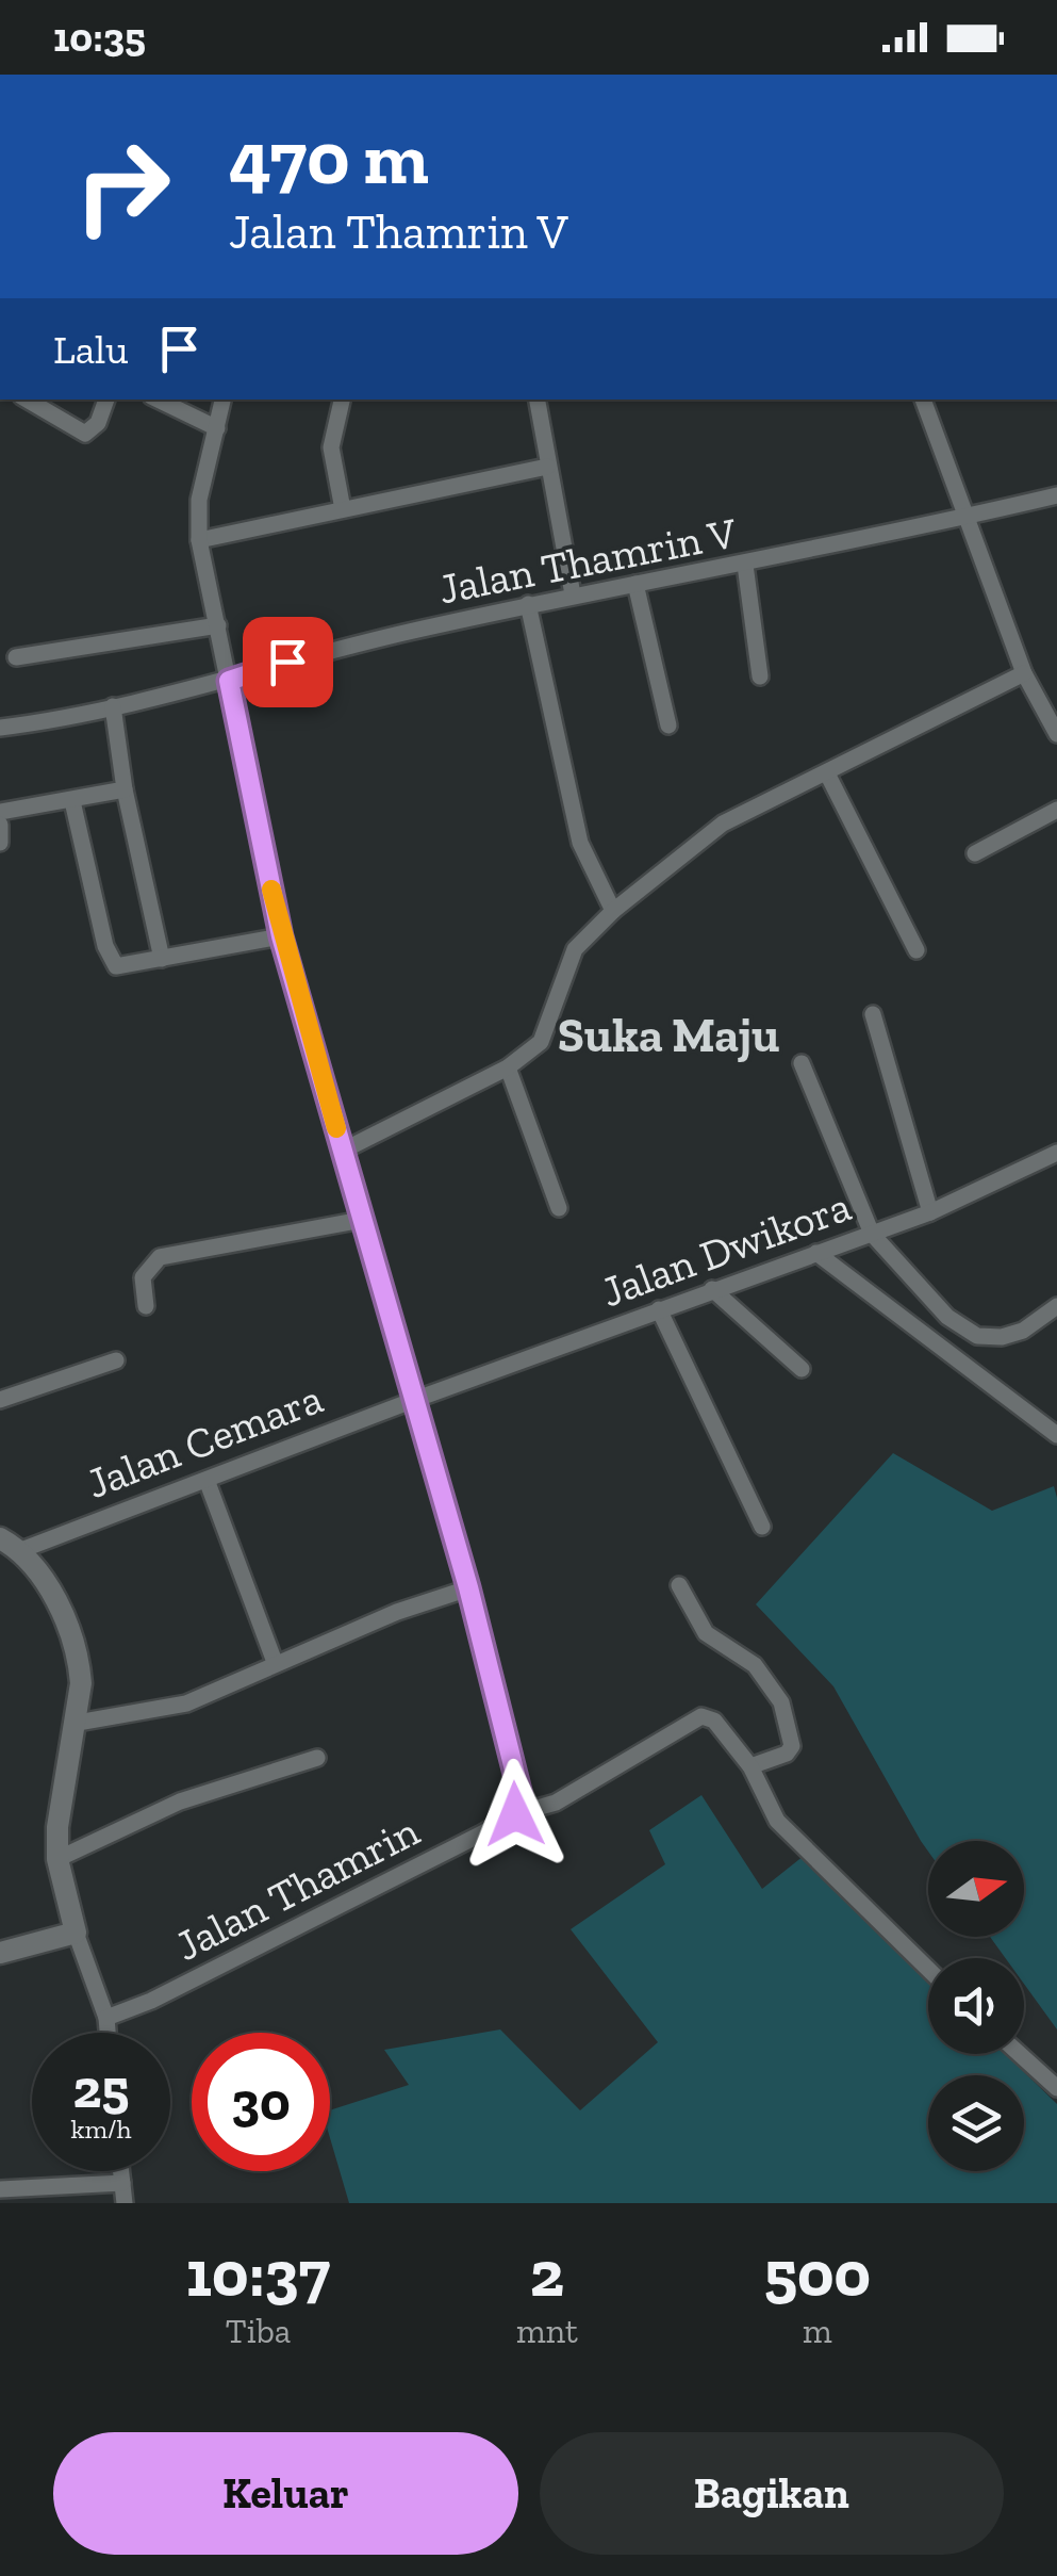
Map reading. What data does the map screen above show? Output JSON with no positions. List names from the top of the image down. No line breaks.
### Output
{"streets":{"street":["Jalan Thamrin V","Jalan Dwikora","Jalan Cemara","Jalan Thamrin"]},"crossings":[["Jalan Dwikora","Jalan Cemara"]],"districts":["Suka Maju"],"north":"right","page":{"status":"10:35","turn":["470 m","Jalan Thamrin V"],"then":"Lalu","speed":"25 km/h","limit":"30","eta":["10:37","Tiba","2","mnt","500","m"],"buttons":["Keluar","Bagikan"]}}
